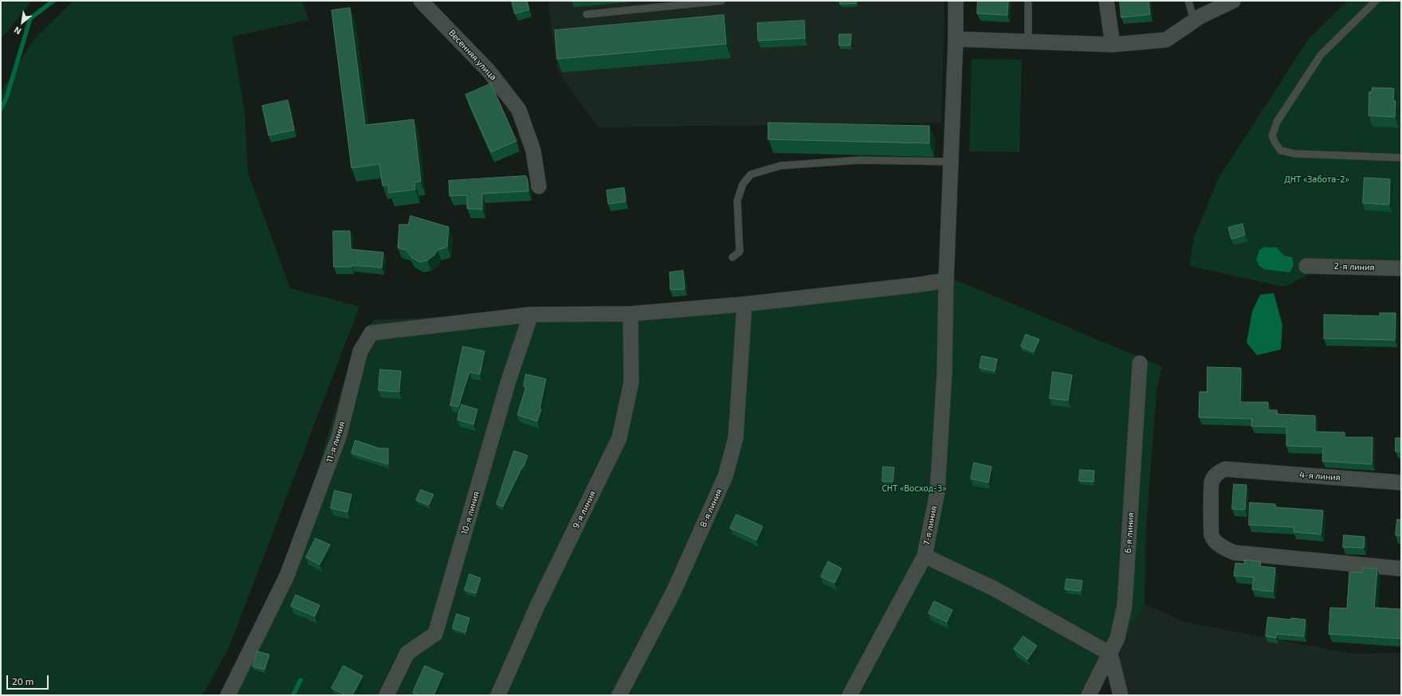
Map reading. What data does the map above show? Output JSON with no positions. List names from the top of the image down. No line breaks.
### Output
{"streets":{"street":["Весенняя улица","2-я линия","11-я линия","4-я линия","8-я линия","9-я линия","10-я линия","7-я линия","6-я линия"]},"crossings":[["11-я линия","10-я линия"]],"parks":["ДНТ «Забота-2»","СНТ «Восход-3»"],"scale_bar":"20 m","north":"bottom left"}
